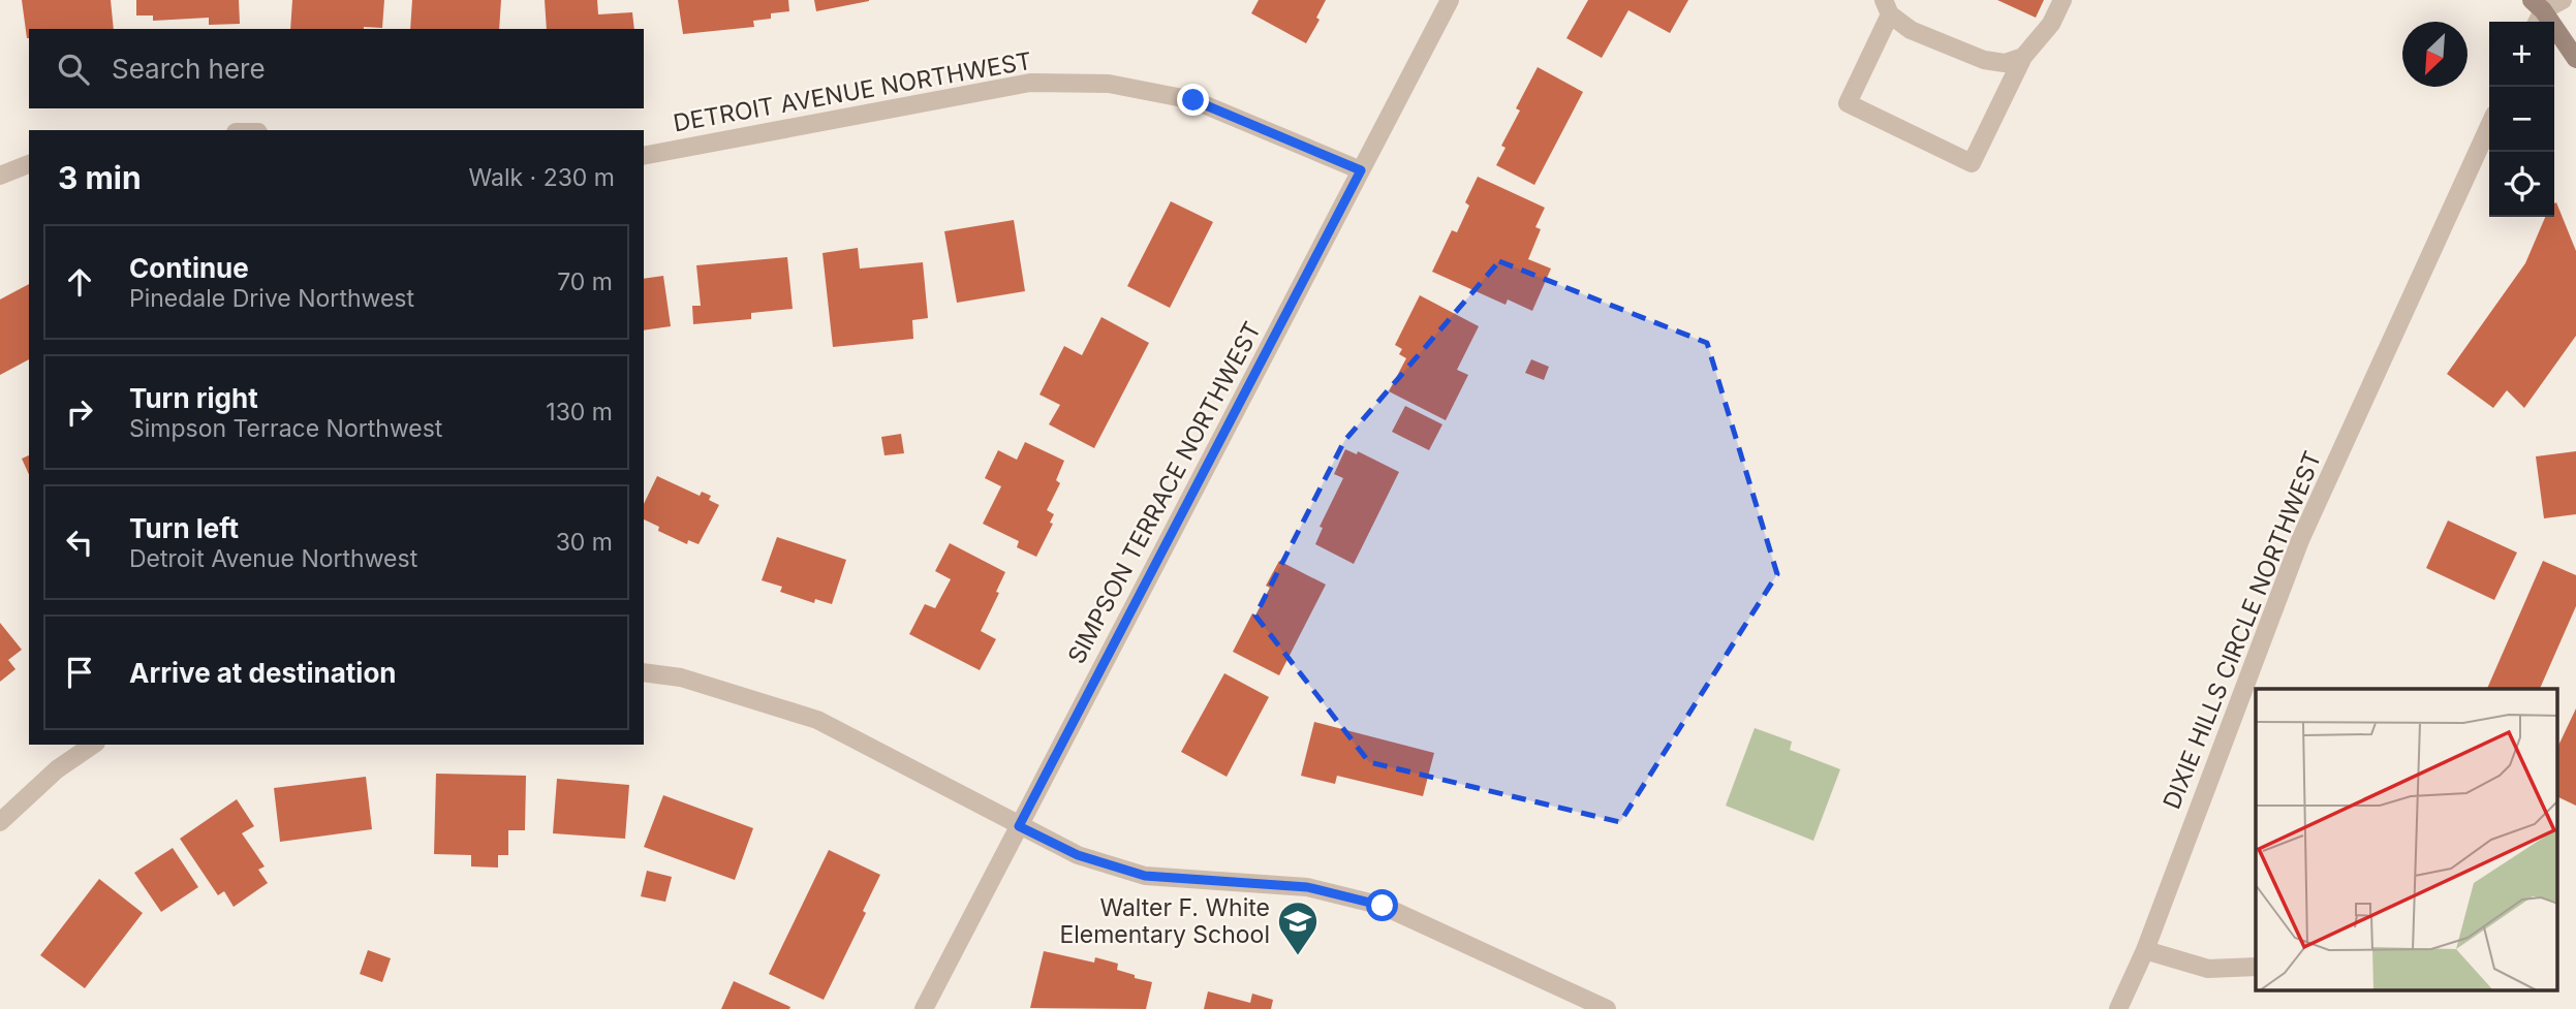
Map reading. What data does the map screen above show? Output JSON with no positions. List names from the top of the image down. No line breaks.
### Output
{"streets":{"street":["DETROIT AVENUE NORTHWEST","SIMPSON TERRACE NORTHWEST","DIXIE HILLS CIRCLE NORTHWEST"]},"crossings":[["DETROIT AVENUE NORTHWEST","SIMPSON TERRACE NORTHWEST"]],"places":{"school or university":["Walter F. White Elementary School"]},"north":"bottom left","page":{"map_buttons":["+","−"],"search":"Search here","heading":["3 min","Walk · 230 m"],"list":[["Continue","Pinedale Drive Northwest","70 m"],["Turn right","Simpson Terrace Northwest","130 m"],["Turn left","Detroit Avenue Northwest","30 m"],"Arrive at destination"]}}
